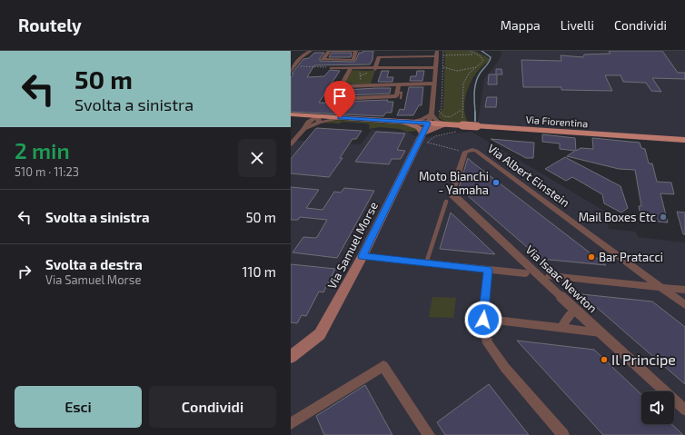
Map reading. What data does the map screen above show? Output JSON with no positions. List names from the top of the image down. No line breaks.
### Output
{"streets":{"main road":["Via Fiorentina"],"street":["Via Albert Einstein","Via Samuel Morse","Via Isaac Newton"]},"crossings":[["Via Fiorentina","Via Samuel Morse"],["Via Albert Einstein","Via Isaac Newton"]],"places":["Moto Bianchi - Yamaha","Mail Boxes Etc","Bar Pratacci","Il Principe"],"page":{"header":"Routely","nav":["Mappa","Livelli","Condividi"],"turn":["50 m","Svolta a sinistra"],"heading":["2 min","510 m · 11:23"],"list":[{"name":"Svolta a sinistra","value":"50 m"},{"name":"Svolta a destra","note":"Via Samuel Morse","value":"110 m"}],"buttons":["Esci","Condividi"]}}
